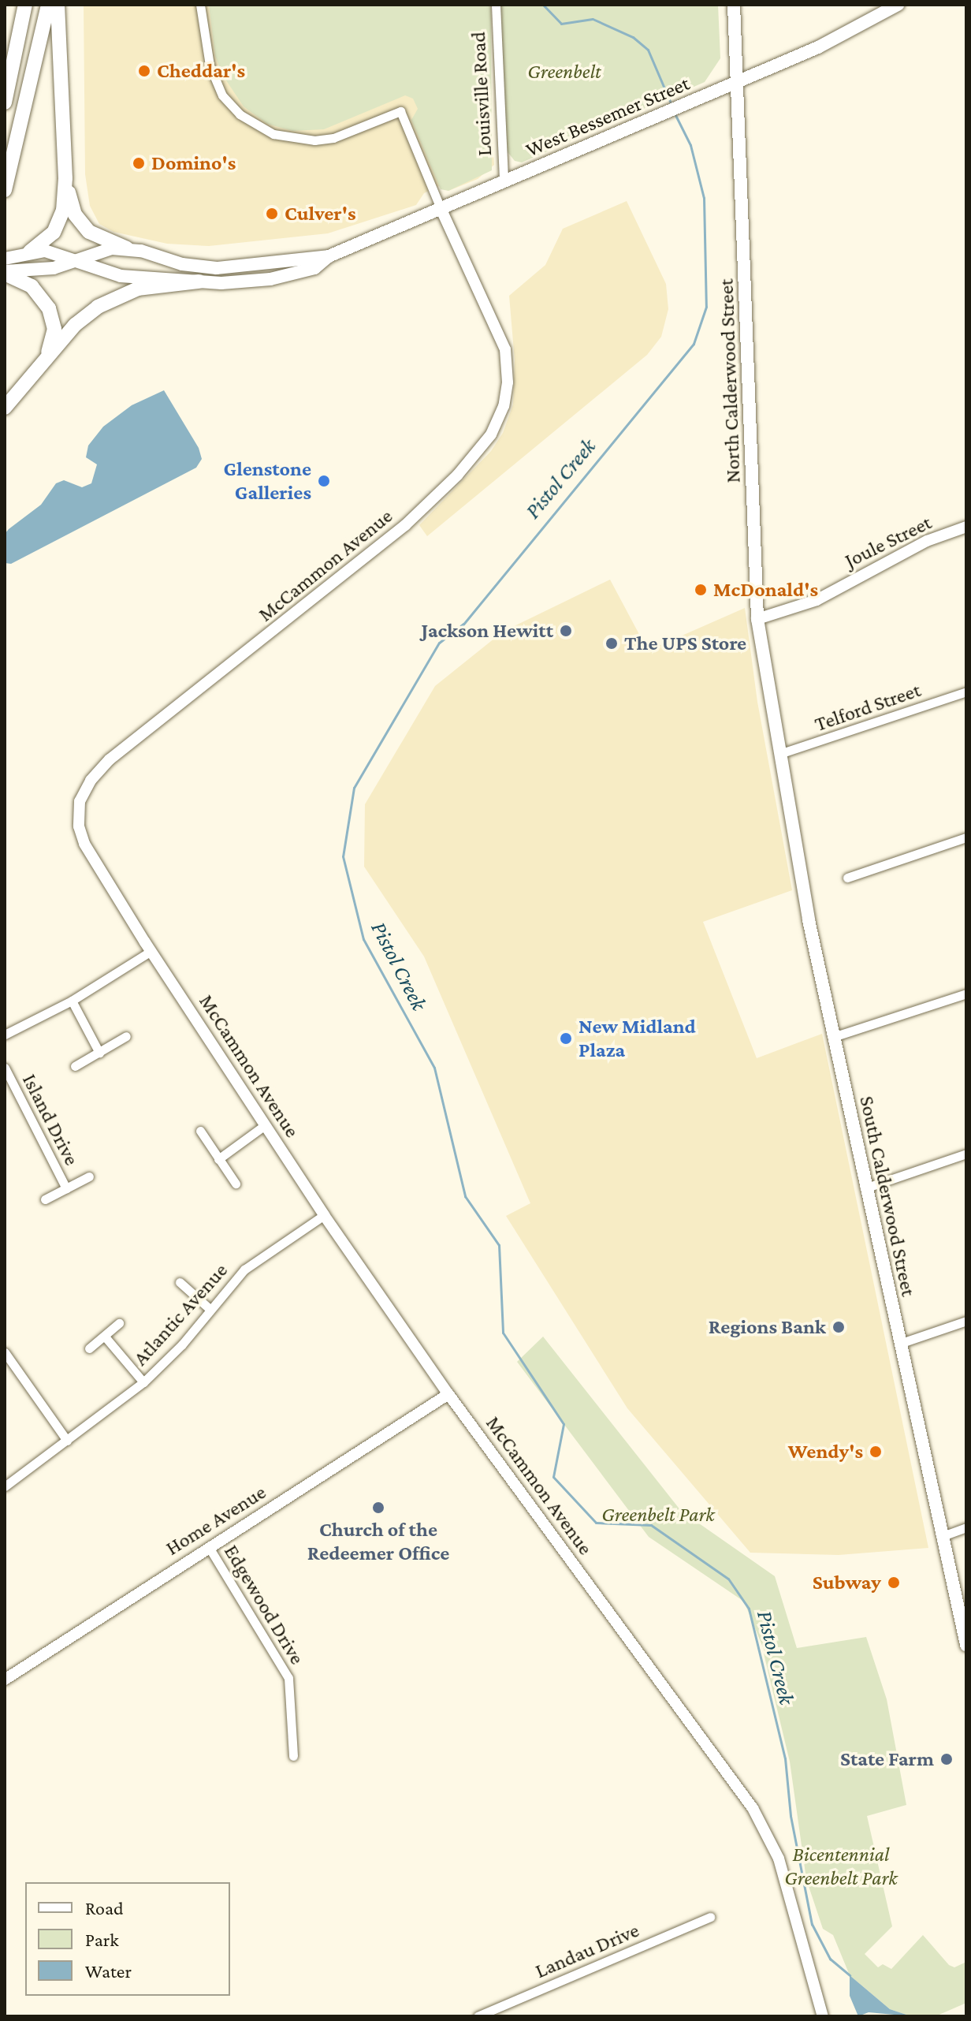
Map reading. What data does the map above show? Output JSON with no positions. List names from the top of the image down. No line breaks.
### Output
{"streets":{"main road":["West Bessemer Street","North Calderwood Street","South Calderwood Street"],"street":["Louisville Road","Joule Street","McCammon Avenue","Telford Street","Island Drive","Atlantic Avenue","Home Avenue","Edgewood Drive","Landau Drive"]},"crossings":[["Louisville Road","West Bessemer Street"],["West Bessemer Street","North Calderwood Street"],["West Bessemer Street","McCammon Avenue"],["North Calderwood Street","Joule Street"],["North Calderwood Street","Telford Street"],["North Calderwood Street","South Calderwood Street"],["McCammon Avenue","Atlantic Avenue"],["McCammon Avenue","Home Avenue"],["Telford Street","South Calderwood Street"],["Home Avenue","Edgewood Drive"]],"water":["Pistol Creek"],"parks":["Greenbelt","Greenbelt Park","Bicentennial Greenbelt Park"],"places":["Cheddar's","Domino's","Culver's","Glenstone Galleries","McDonald's","Jackson Hewitt","The UPS Store","New Midland Plaza","Regions Bank","Wendy's","Church of the Redeemer Office","Subway","State Farm"],"legend":["Road","Park","Water"]}
